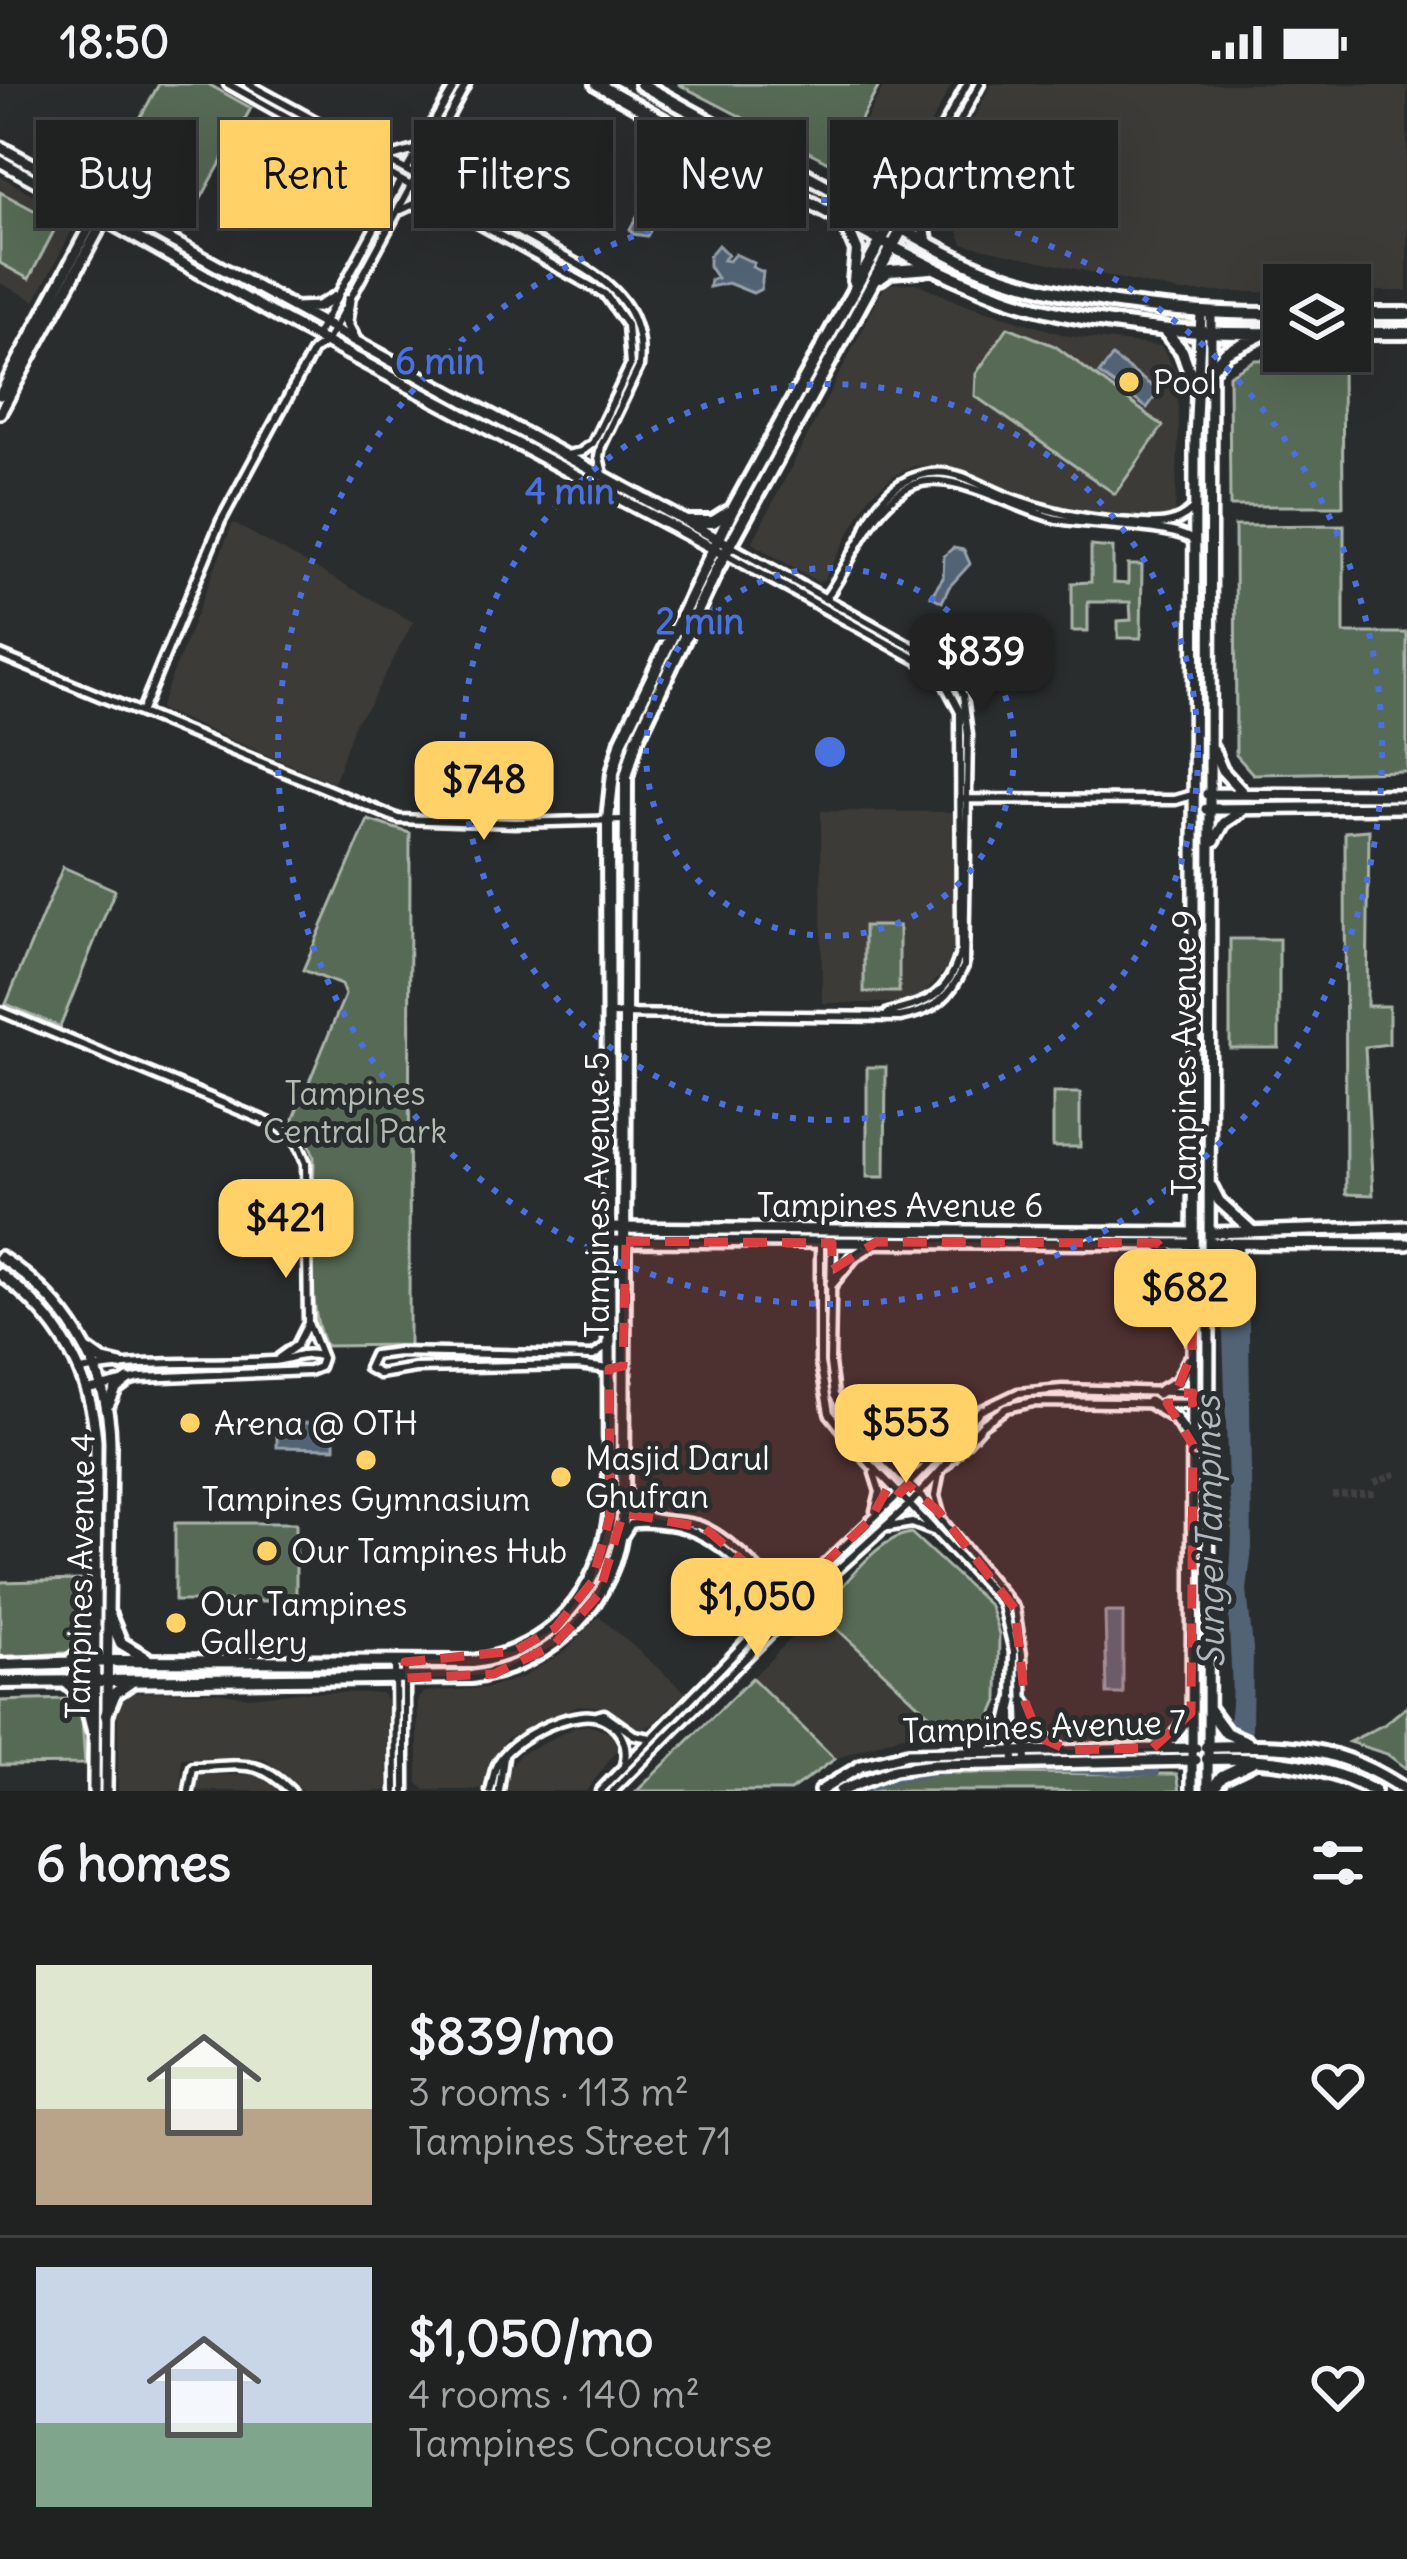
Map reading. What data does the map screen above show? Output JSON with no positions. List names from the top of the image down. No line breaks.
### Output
{"streets":{"main road":["Tampines Avenue 9","Tampines Avenue 5","Tampines Avenue 6","Tampines Avenue 4","Tampines Avenue 7"]},"crossings":[["Tampines Avenue 9","Tampines Avenue 6"],["Tampines Avenue 9","Tampines Avenue 7"],["Tampines Avenue 5","Tampines Avenue 6"],["Tampines Avenue 5","Tampines Avenue 4"]],"water":["Sungei Tampines"],"parks":["Tampines Central Park"],"places":["Pool","Arena @ OTH","Tampines Gymnasium","Masjid Darul Ghufran","Our Tampines Hub","Our Tampines Gallery"],"page":{"status":"18:50","chip":["Buy","Rent","Filters","New","Apartment"],"price":["$839","$748","$421","$682","$553","$1,050"],"heading":"6 homes","list":[{"name":"$839/mo","note":"3 rooms · 113 m² · Tampines Street 71"},{"name":"$1,050/mo","note":"4 rooms · 140 m² · Tampines Concourse"}]},"rings":["6 min","4 min","2 min"]}
